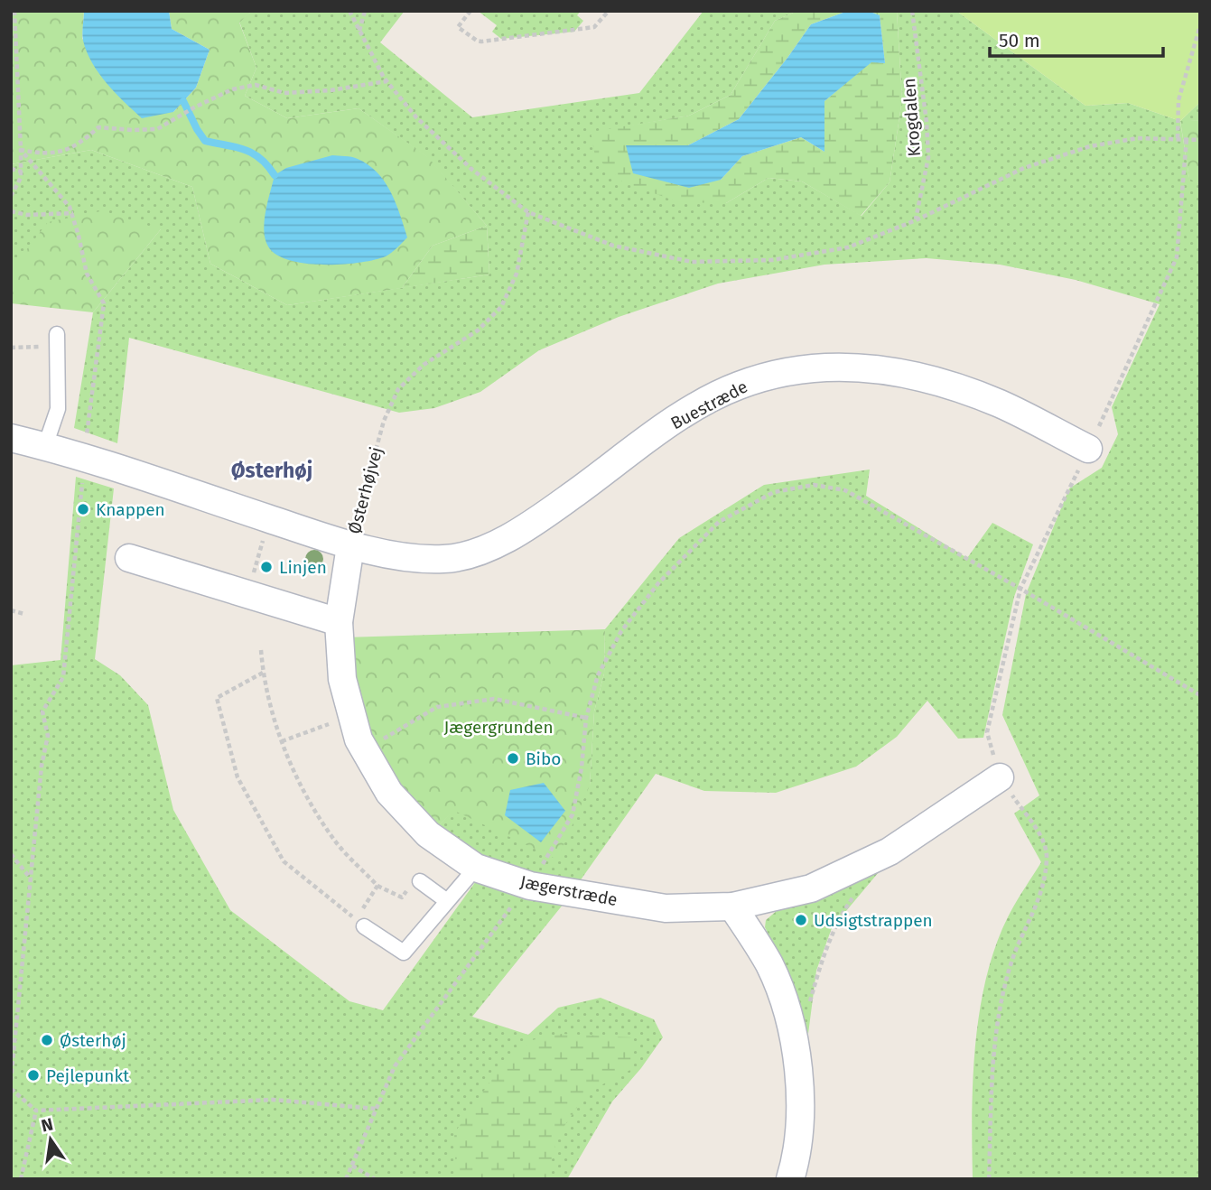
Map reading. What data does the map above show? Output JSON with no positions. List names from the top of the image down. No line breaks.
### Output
{"streets":{"street":["Buestræde","Østerhøjvej","Jægerstræde"],"path":["Krogdalen"]},"crossings":[["Buestræde","Østerhøjvej"],["Buestræde","Jægerstræde"],["Østerhøjvej","Jægerstræde"]],"districts":["Østerhøj"],"parks":["Jægergrunden"],"places":["Knappen","Linjen","Bibo","Udsigtstrappen","Østerhøj","Pejlepunkt"],"scale_bar":"50 m","north":"top"}
